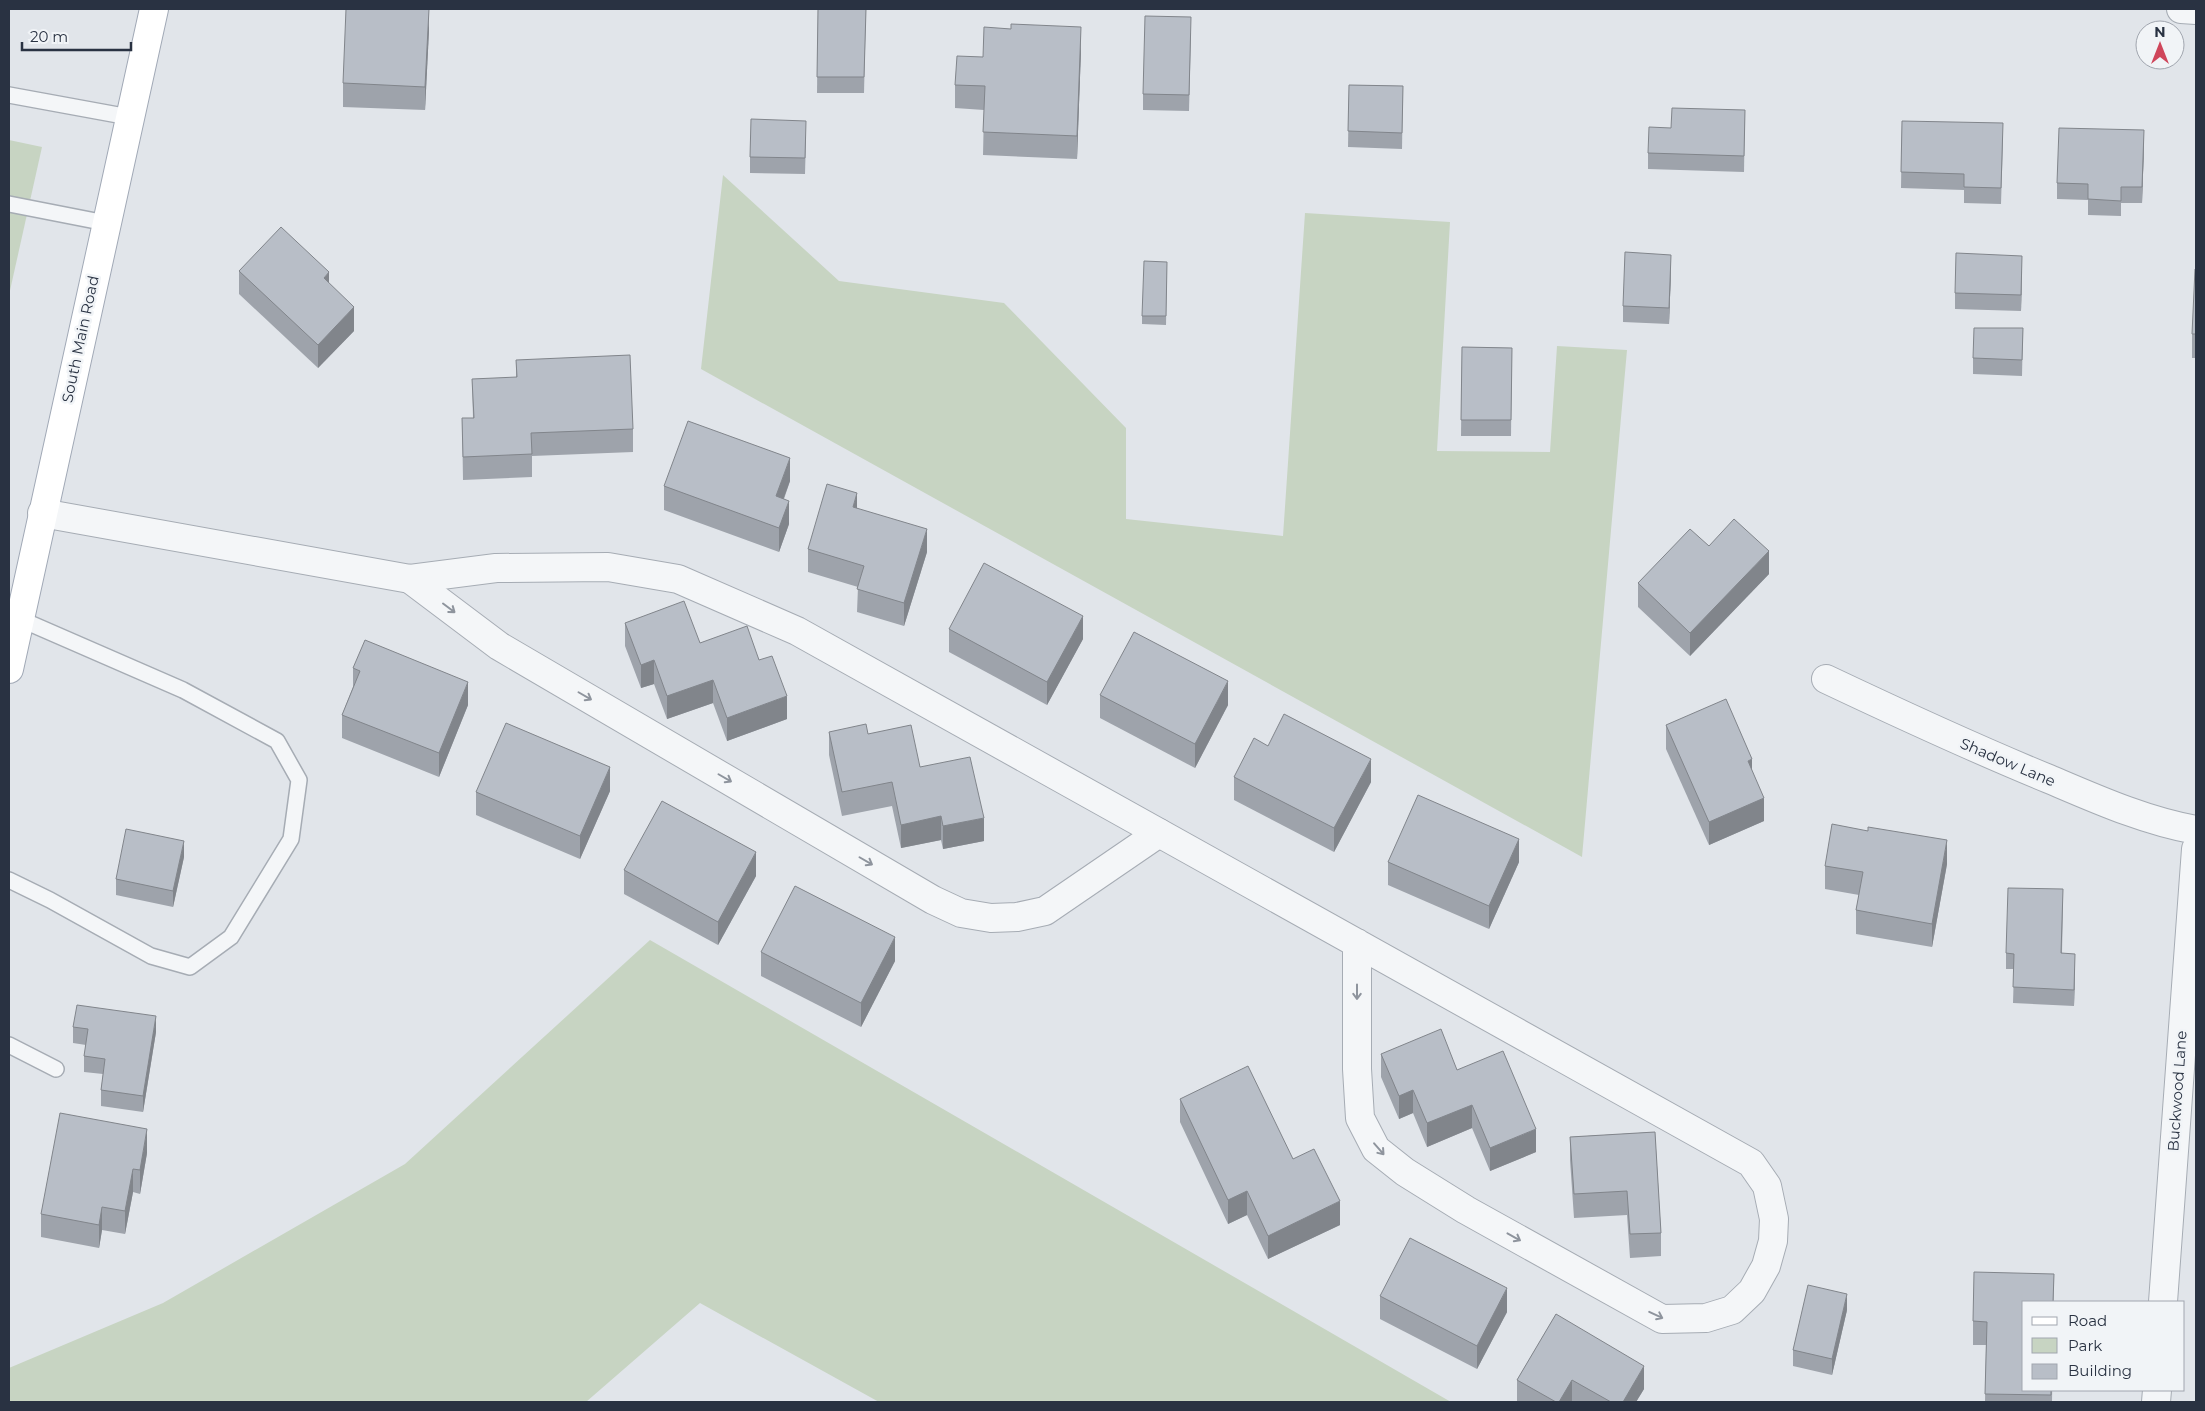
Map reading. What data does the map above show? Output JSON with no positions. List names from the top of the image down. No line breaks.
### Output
{"streets":{"main road":["South Main Road"],"street":["Shadow Lane","Buckwood Lane"]},"legend":["Road","Park","Building"],"scale_bar":"20 m","north":"top"}
